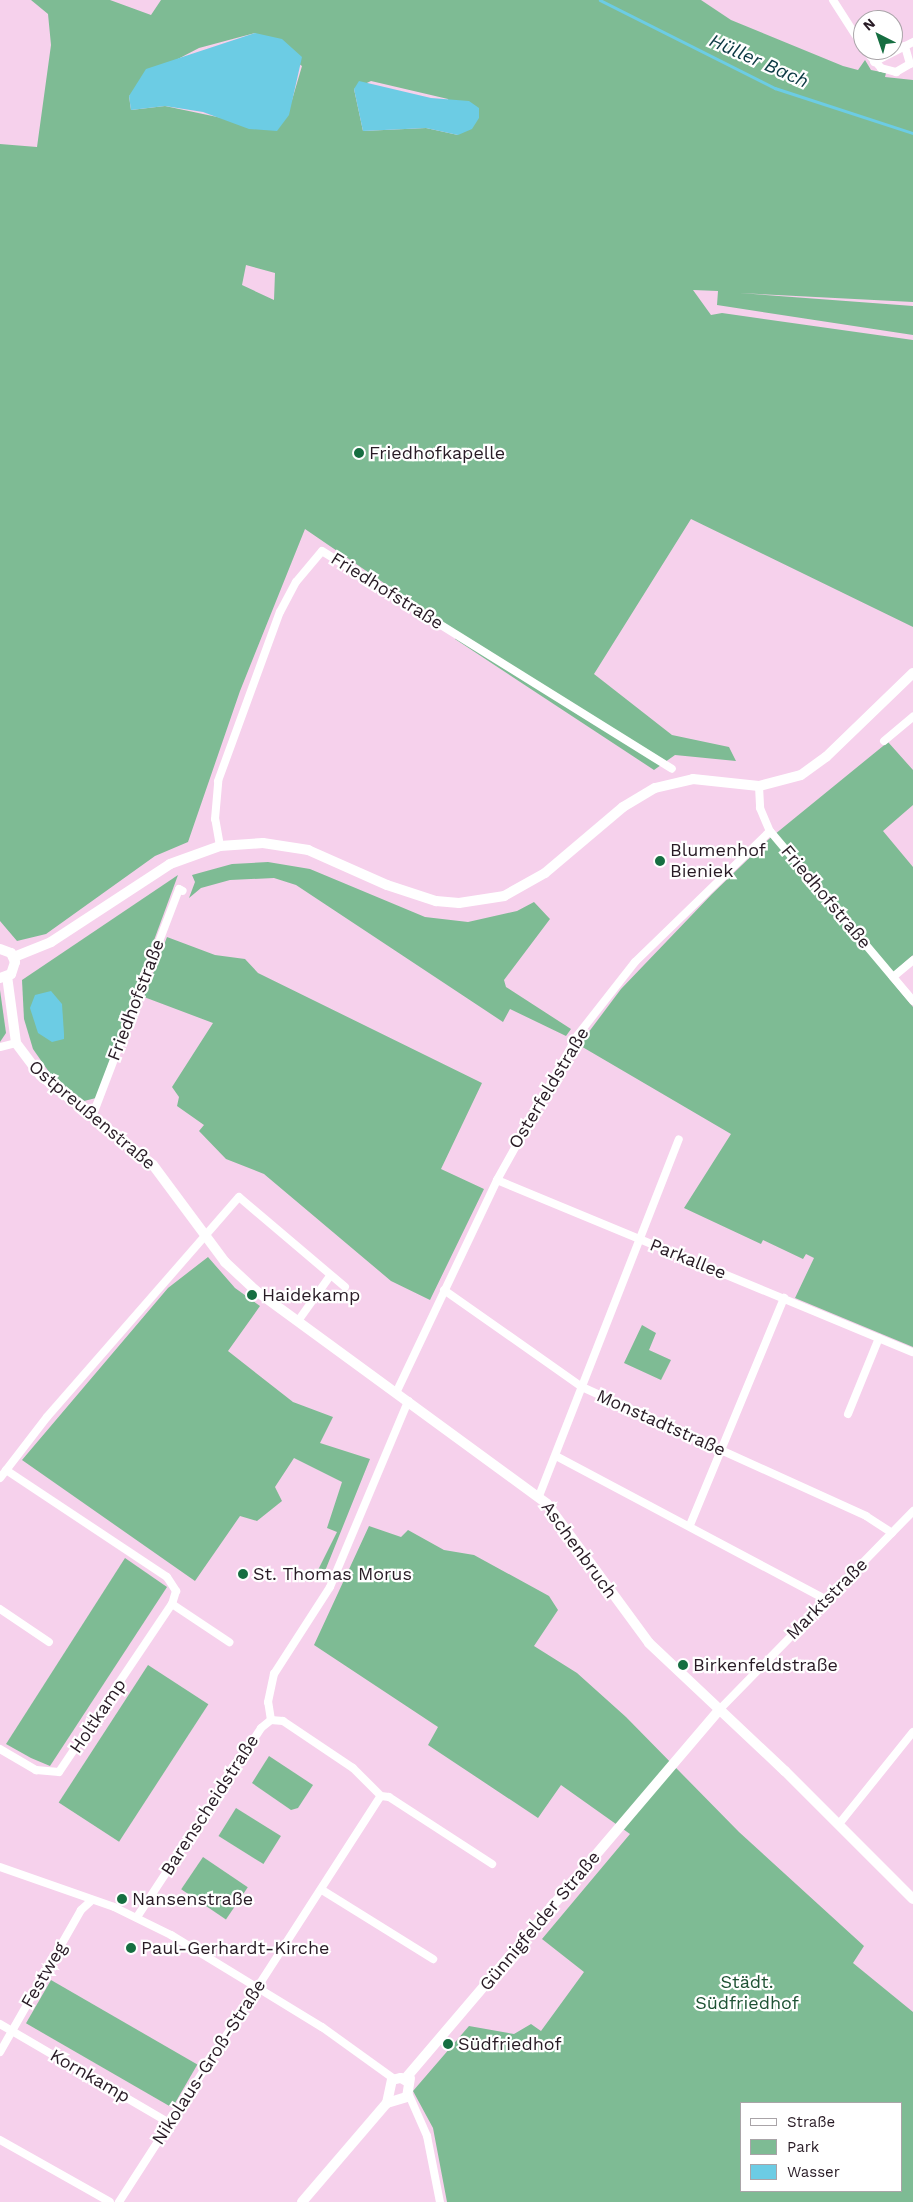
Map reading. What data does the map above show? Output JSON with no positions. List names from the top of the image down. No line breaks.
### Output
{"streets":{"street":["Friedhofstraße","Osterfeldstraße","Ostpreußenstraße","Parkallee","Monstadtstraße","Aschenbruch","Marktstraße","Holtkamp","Barenscheidstraße","Günnigfelder Straße","Festweg","Nikolaus-Groß-Straße","Kornkamp"]},"crossings":[["Friedhofstraße","Osterfeldstraße"],["Friedhofstraße","Ostpreußenstraße"],["Osterfeldstraße","Ostpreußenstraße"],["Osterfeldstraße","Parkallee"],["Osterfeldstraße","Monstadtstraße"],["Osterfeldstraße","Aschenbruch"],["Ostpreußenstraße","Aschenbruch"],["Monstadtstraße","Marktstraße"],["Aschenbruch","Marktstraße"],["Aschenbruch","Günnigfelder Straße"],["Marktstraße","Günnigfelder Straße"],["Barenscheidstraße","Nikolaus-Groß-Straße"],["Festweg","Kornkamp"],["Nikolaus-Groß-Straße","Kornkamp"]],"water":["Hüller Bach"],"parks":["Städt. Südfriedhof"],"places":["Friedhofkapelle","Blumenhof Bieniek","Haidekamp","St. Thomas Morus","Birkenfeldstraße","Nansenstraße","Paul-Gerhardt-Kirche","Südfriedhof"],"legend":["Straße","Park","Wasser"],"north":"top left"}
